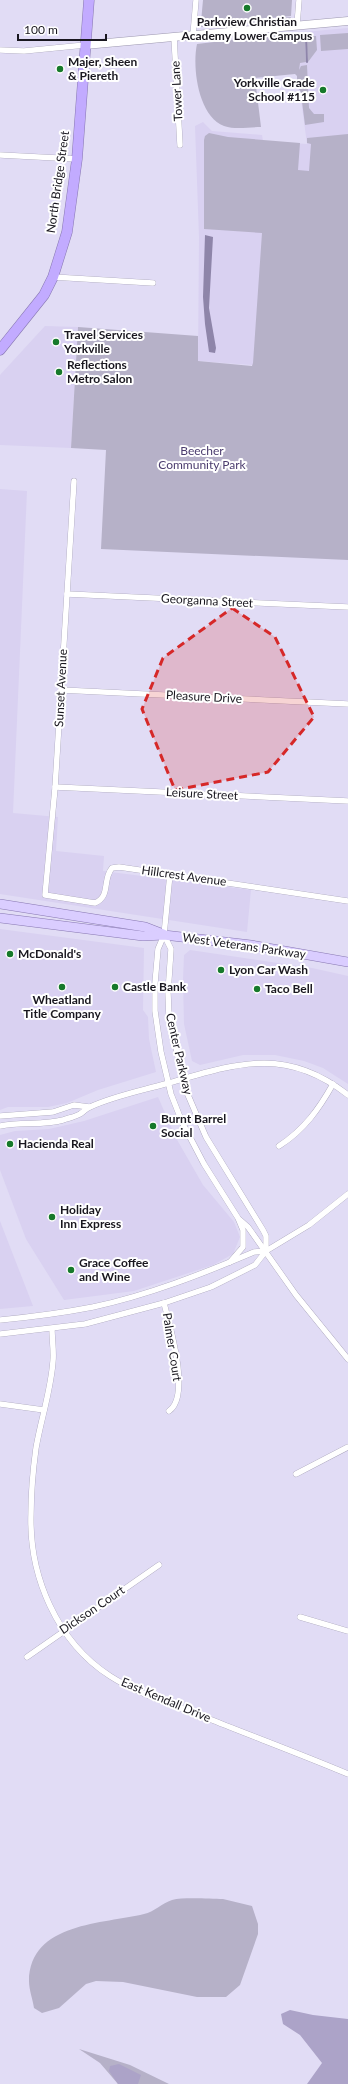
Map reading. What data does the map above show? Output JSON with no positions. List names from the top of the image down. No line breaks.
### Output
{"streets":{"highway":["North Bridge Street"],"main road":["West Veterans Parkway"],"street":["Tower Lane","Georganna Street","Sunset Avenue","Pleasure Drive","Leisure Street","Hillcrest Avenue","Center Parkway","Palmer Court","Dickson Court","East Kendall Drive"]},"crossings":[["Georganna Street","Sunset Avenue"],["Sunset Avenue","Pleasure Drive"],["Sunset Avenue","Leisure Street"],["Sunset Avenue","Hillcrest Avenue"],["Hillcrest Avenue","Center Parkway"],["West Veterans Parkway","Center Parkway"],["Dickson Court","East Kendall Drive"]],"parks":["Beecher Community Park"],"places":["Parkview Christian Academy Lower Campus","Majer, Sheen & Piereth","Yorkville Grade School #115","Travel Services Yorkville","Reflections Metro Salon","McDonald's","Lyon Car Wash","Wheatland Title Company","Castle Bank","Taco Bell","Burnt Barrel Social","Hacienda Real","Holiday Inn Express","Grace Coffee and Wine"],"scale_bar":"100 m"}
